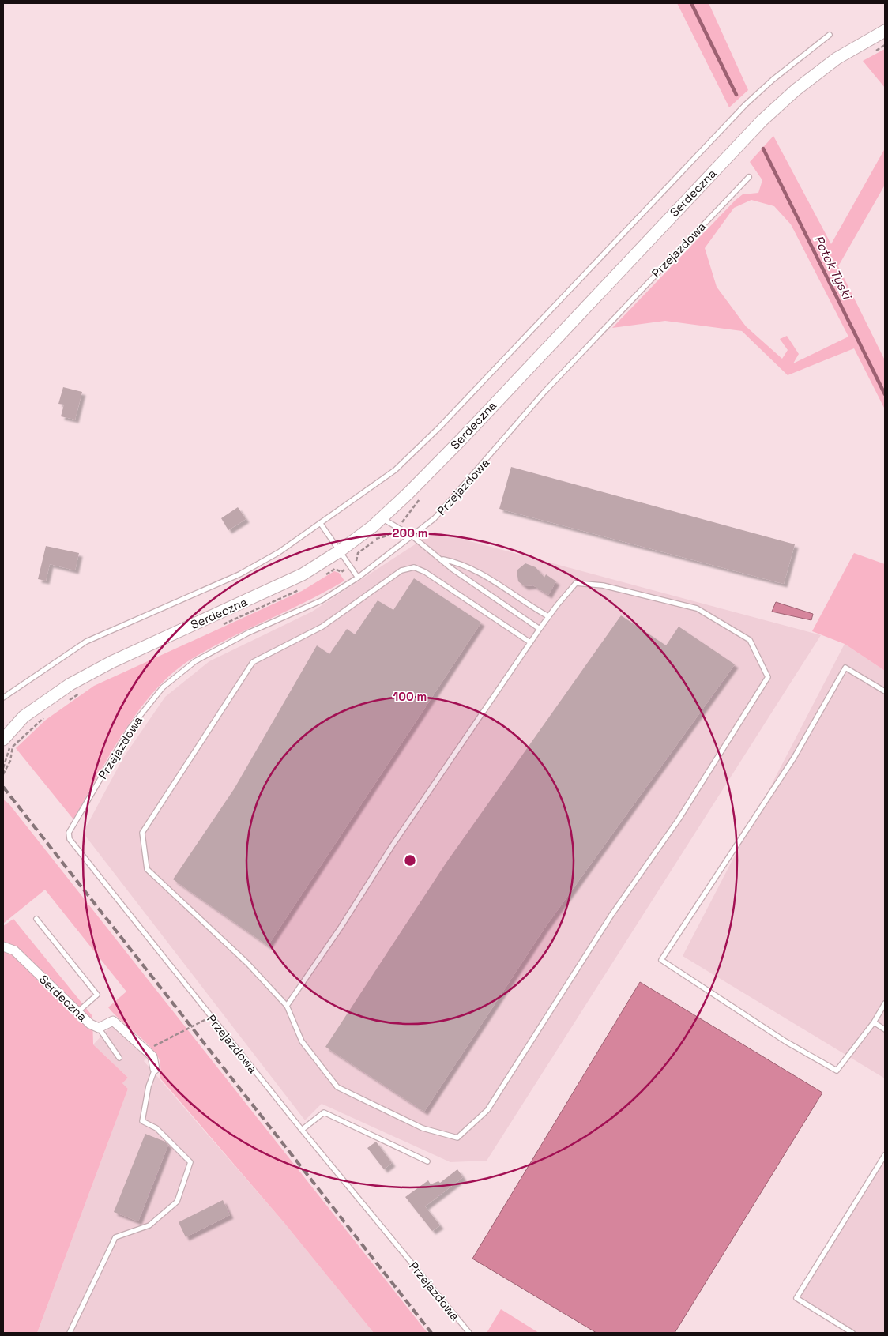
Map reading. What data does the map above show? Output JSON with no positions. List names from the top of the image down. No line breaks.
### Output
{"streets":{"street":["Serdeczna"],"lane":["Przejazdowa"]},"water":["Potok Tyski"],"rings":["200 m","100 m"]}
